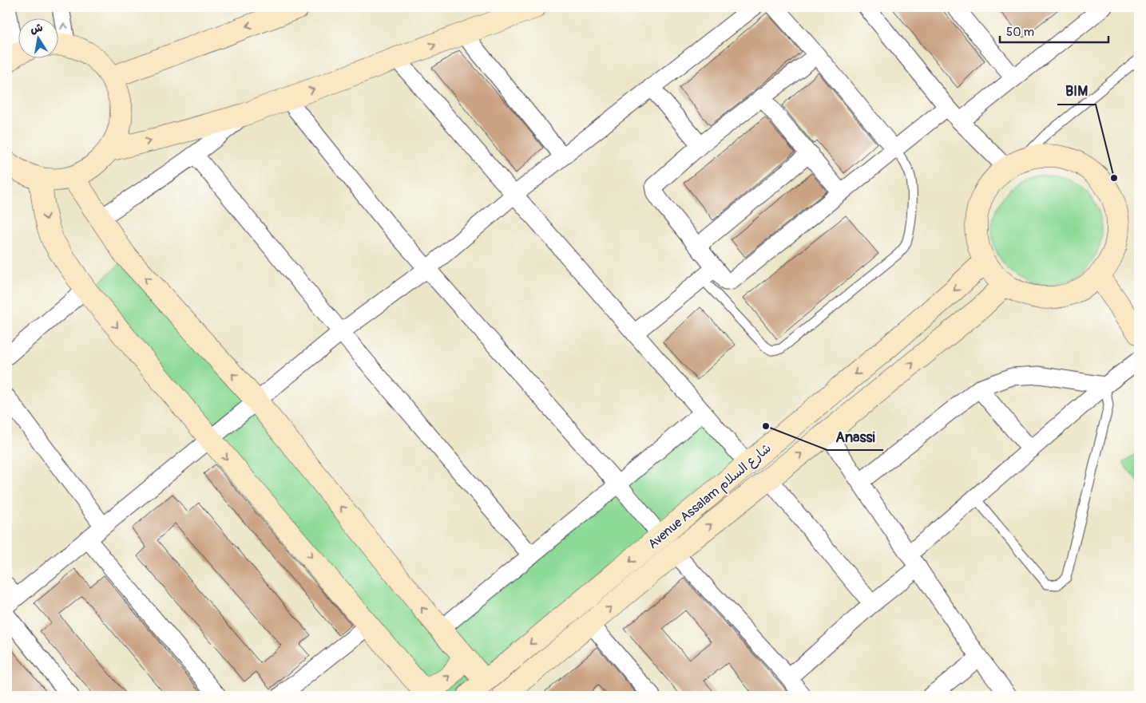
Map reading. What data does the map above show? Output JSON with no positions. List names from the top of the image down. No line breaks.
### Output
{"streets":{"street":["Avenue Assalam شارع السلام"]},"places":["BIM","Anassi"],"scale_bar":"50 m","north":"top"}
